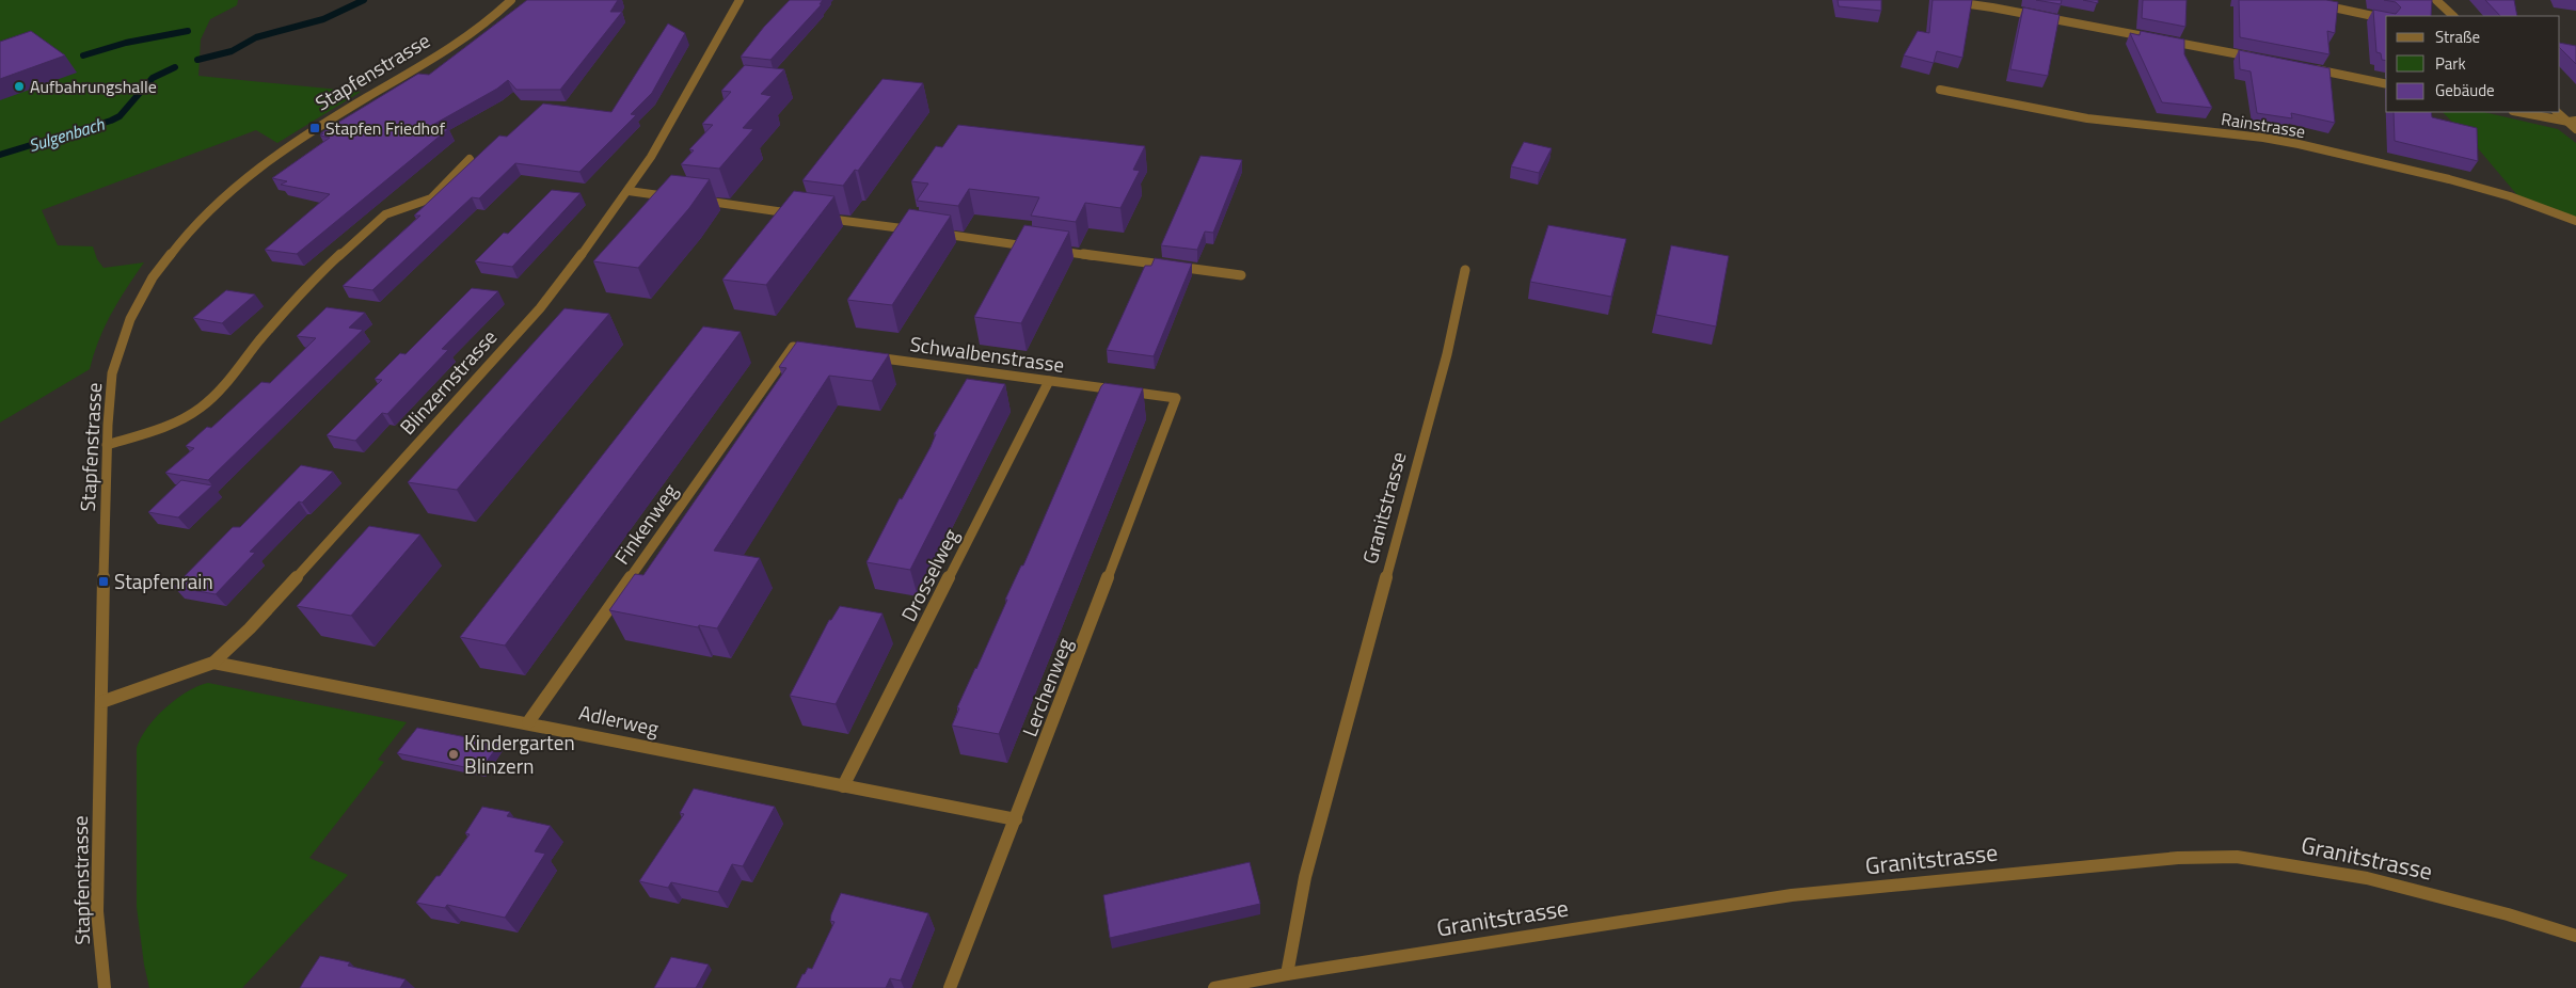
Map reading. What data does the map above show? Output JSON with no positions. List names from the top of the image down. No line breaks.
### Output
{"streets":{"street":["Stapfenstrasse","Rainstrasse","Schwalbenstrasse","Blinzernstrasse","Granitstrasse","Finkenweg","Drosselweg","Lerchenweg","Adlerweg"]},"crossings":[["Stapfenstrasse","Blinzernstrasse"],["Schwalbenstrasse","Drosselweg"],["Schwalbenstrasse","Lerchenweg"],["Blinzernstrasse","Adlerweg"],["Finkenweg","Adlerweg"],["Drosselweg","Adlerweg"],["Lerchenweg","Adlerweg"]],"water":["Sulgenbach"],"places":{"other":["Aufbahrungshalle","Kindergarten Blinzern"],"transit":["Stapfen Friedhof","Stapfenrain"]},"legend":["Straße","Park","Gebäude"]}
